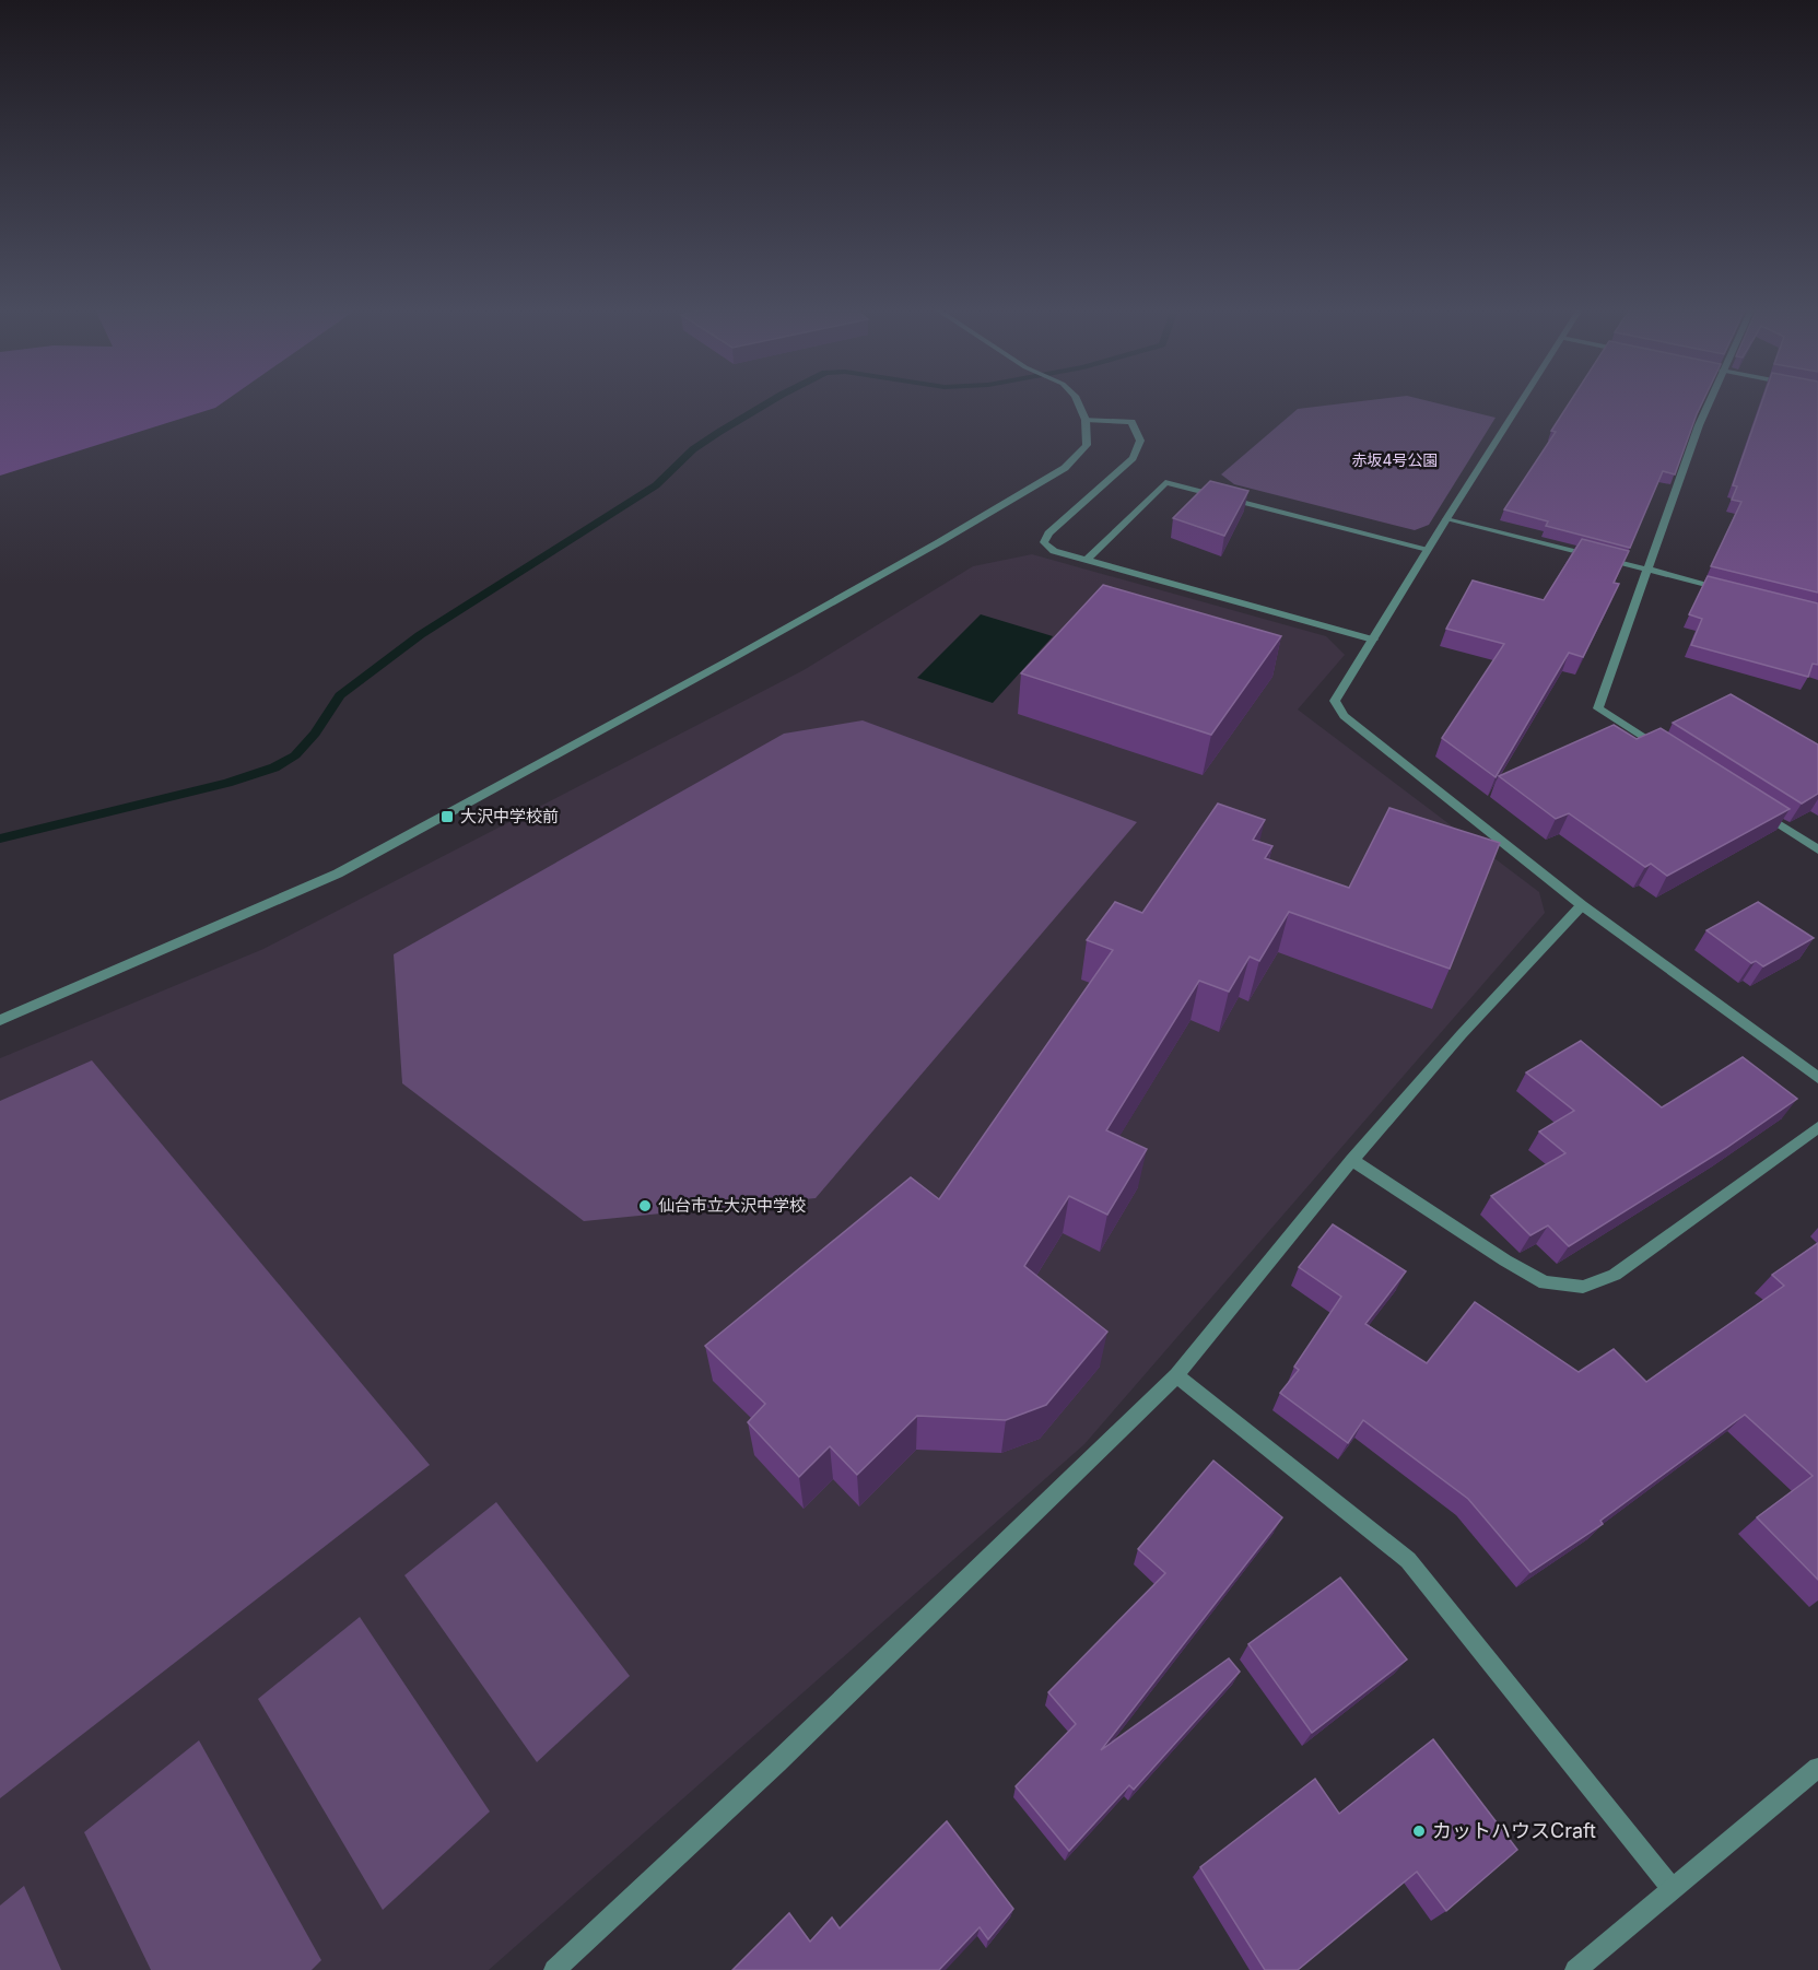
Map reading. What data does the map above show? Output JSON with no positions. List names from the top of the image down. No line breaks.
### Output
{"parks":["赤坂4号公園"],"places":{"transit":["大沢中学校前"],"other":["仙台市立大沢中学校","カットハウスCraft"]}}
